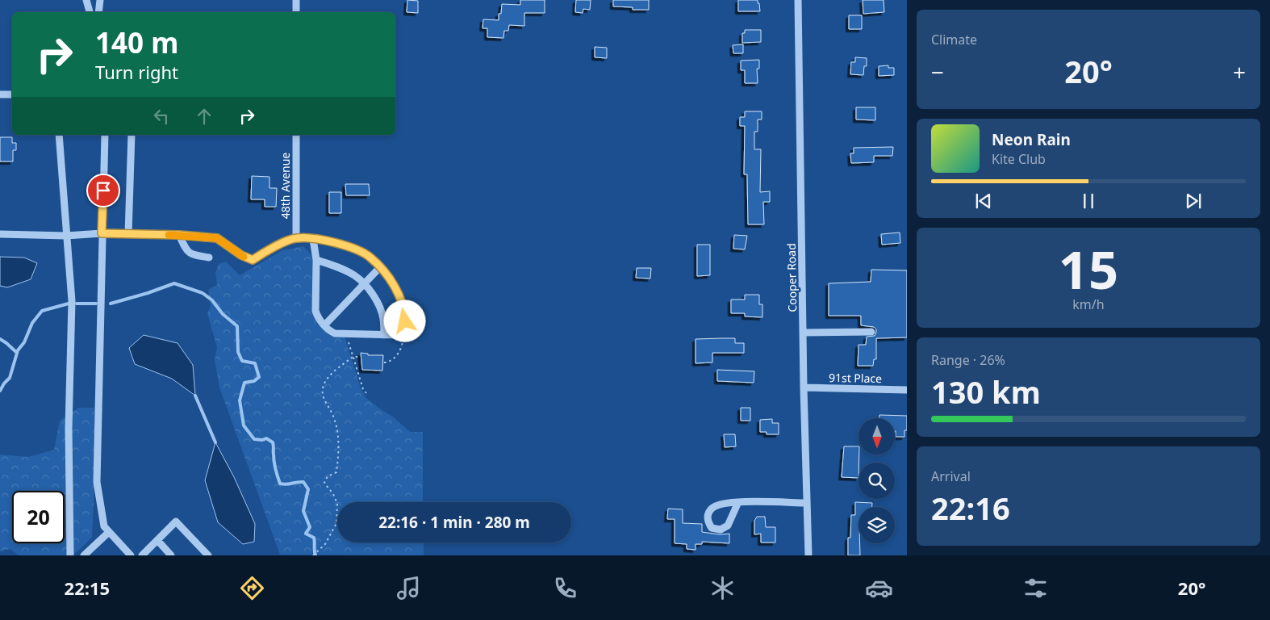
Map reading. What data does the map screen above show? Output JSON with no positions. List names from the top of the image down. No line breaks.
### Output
{"streets":{"street":["48th Avenue","Cooper Road","91st Place"]},"crossings":[["Cooper Road","91st Place"]],"north":"bottom","page":{"tile":["Climate",["15","km/h"],["Range · 26%","130 km"],["Arrival","22:16"]],"turn":["140 m","Turn right"],"heat":["−","20°","+"],"song":["Neon Rain","Kite Club"],"limit":"20","trip":"22:16 · 1 min · 280 m","tabs":["22:15","20°"]}}
